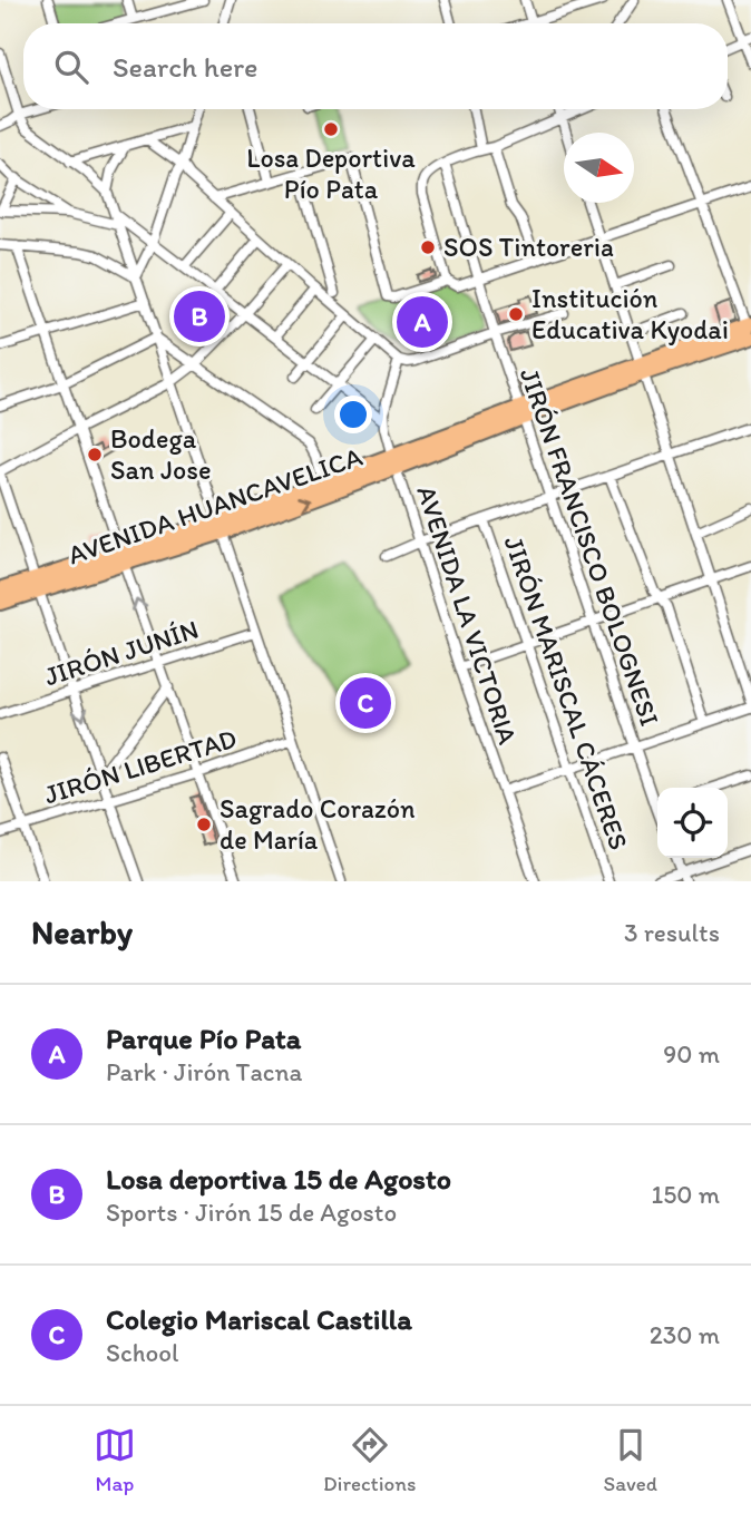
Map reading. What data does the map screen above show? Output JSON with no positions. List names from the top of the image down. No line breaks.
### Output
{"streets":{"highway":["AVENIDA HUANCAVELICA"],"street":["JIRÓN FRANCISCO BOLOGNESI","AVENIDA LA VICTORIA","JIRÓN JUNÍN","JIRÓN MARISCAL CÁCERES","JIRÓN LIBERTAD"]},"crossings":[["AVENIDA HUANCAVELICA","JIRÓN FRANCISCO BOLOGNESI"],["AVENIDA HUANCAVELICA","AVENIDA LA VICTORIA"]],"places":["Losa Deportiva Pío Pata","SOS Tintoreria","Institución Educativa Kyodai","Bodega San Jose","Sagrado Corazón de María"],"north":"right","page":{"search":"Search here","pins":["B","A","C"],"heading":["Nearby","3 results"],"list":[{"mark":"A","name":"Parque Pío Pata","note":"Park · Jirón Tacna","value":"90 m"},{"mark":"B","name":"Losa deportiva 15 de Agosto","note":"Sports · Jirón 15 de Agosto","value":"150 m"},{"mark":"C","name":"Colegio Mariscal Castilla","note":"School","value":"230 m"}],"nav":["Map","Directions","Saved"]}}
